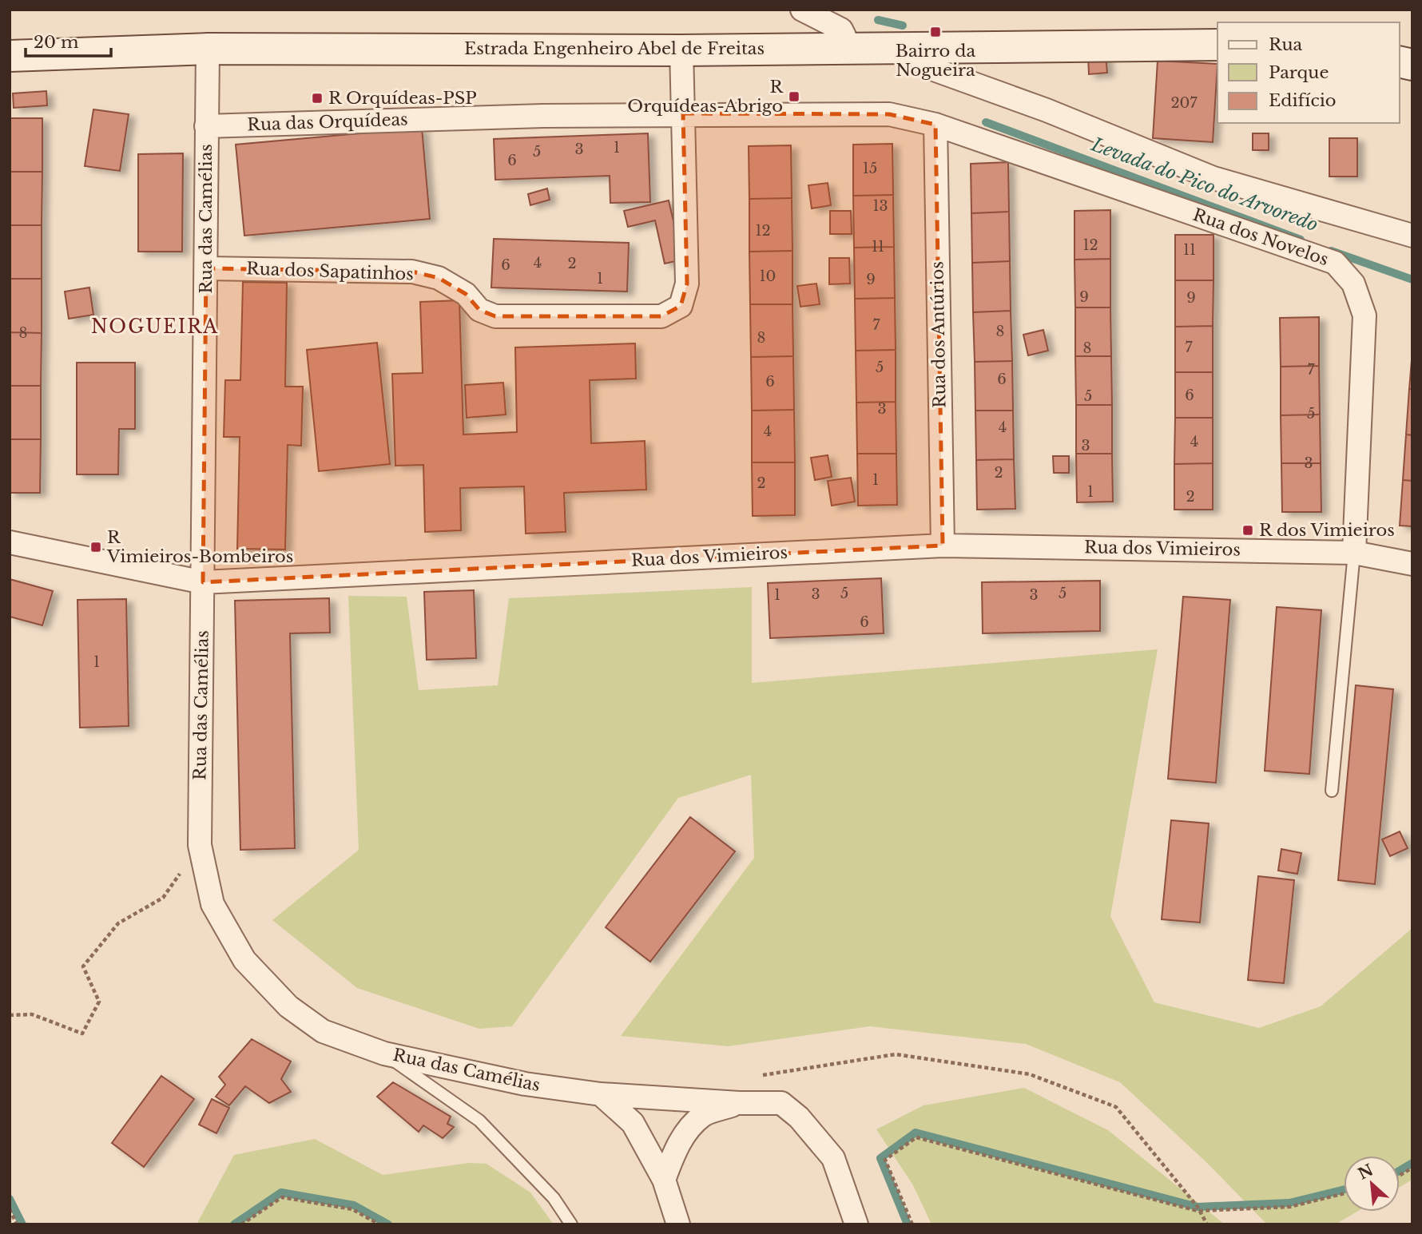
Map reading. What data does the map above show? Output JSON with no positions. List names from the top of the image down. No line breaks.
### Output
{"streets":{"main road":["Estrada Engenheiro Abel de Freitas"],"street":["Rua das Orquídeas","Rua das Camélias","Rua dos Novelos","Rua dos Sapatinhos","Rua dos Antúrios","Rua dos Vimieiros"]},"crossings":[["Estrada Engenheiro Abel de Freitas","Rua das Camélias"],["Estrada Engenheiro Abel de Freitas","Rua dos Sapatinhos"],["Rua das Orquídeas","Rua das Camélias"],["Rua das Orquídeas","Rua dos Novelos"],["Rua das Orquídeas","Rua dos Sapatinhos"],["Rua das Orquídeas","Rua dos Antúrios"],["Rua das Camélias","Rua dos Sapatinhos"],["Rua das Camélias","Rua dos Vimieiros"],["Rua dos Novelos","Rua dos Antúrios"],["Rua dos Novelos","Rua dos Vimieiros"],["Rua dos Antúrios","Rua dos Vimieiros"]],"districts":["NOGUEIRA"],"water":["Levada do Pico do Arvoredo"],"places":{"transit":["Bairro da Nogueira","R Orquídeas-Abrigo","R Orquídeas-PSP","R dos Vimieiros","R Vimieiros-Bombeiros"]},"house_numbers":["207","1","3","5","6","15","13","12","12","11","11","4","2","6","10","1","9","9","9","7","8","8","8","7","8","5","7","6","6","6","5","3","5","4","4","4","3","3","2","1","2","1","2","5","5","3","1","3","6","1"],"legend":["Rua","Parque","Edifício"],"scale_bar":"20 m","north":"top left"}
